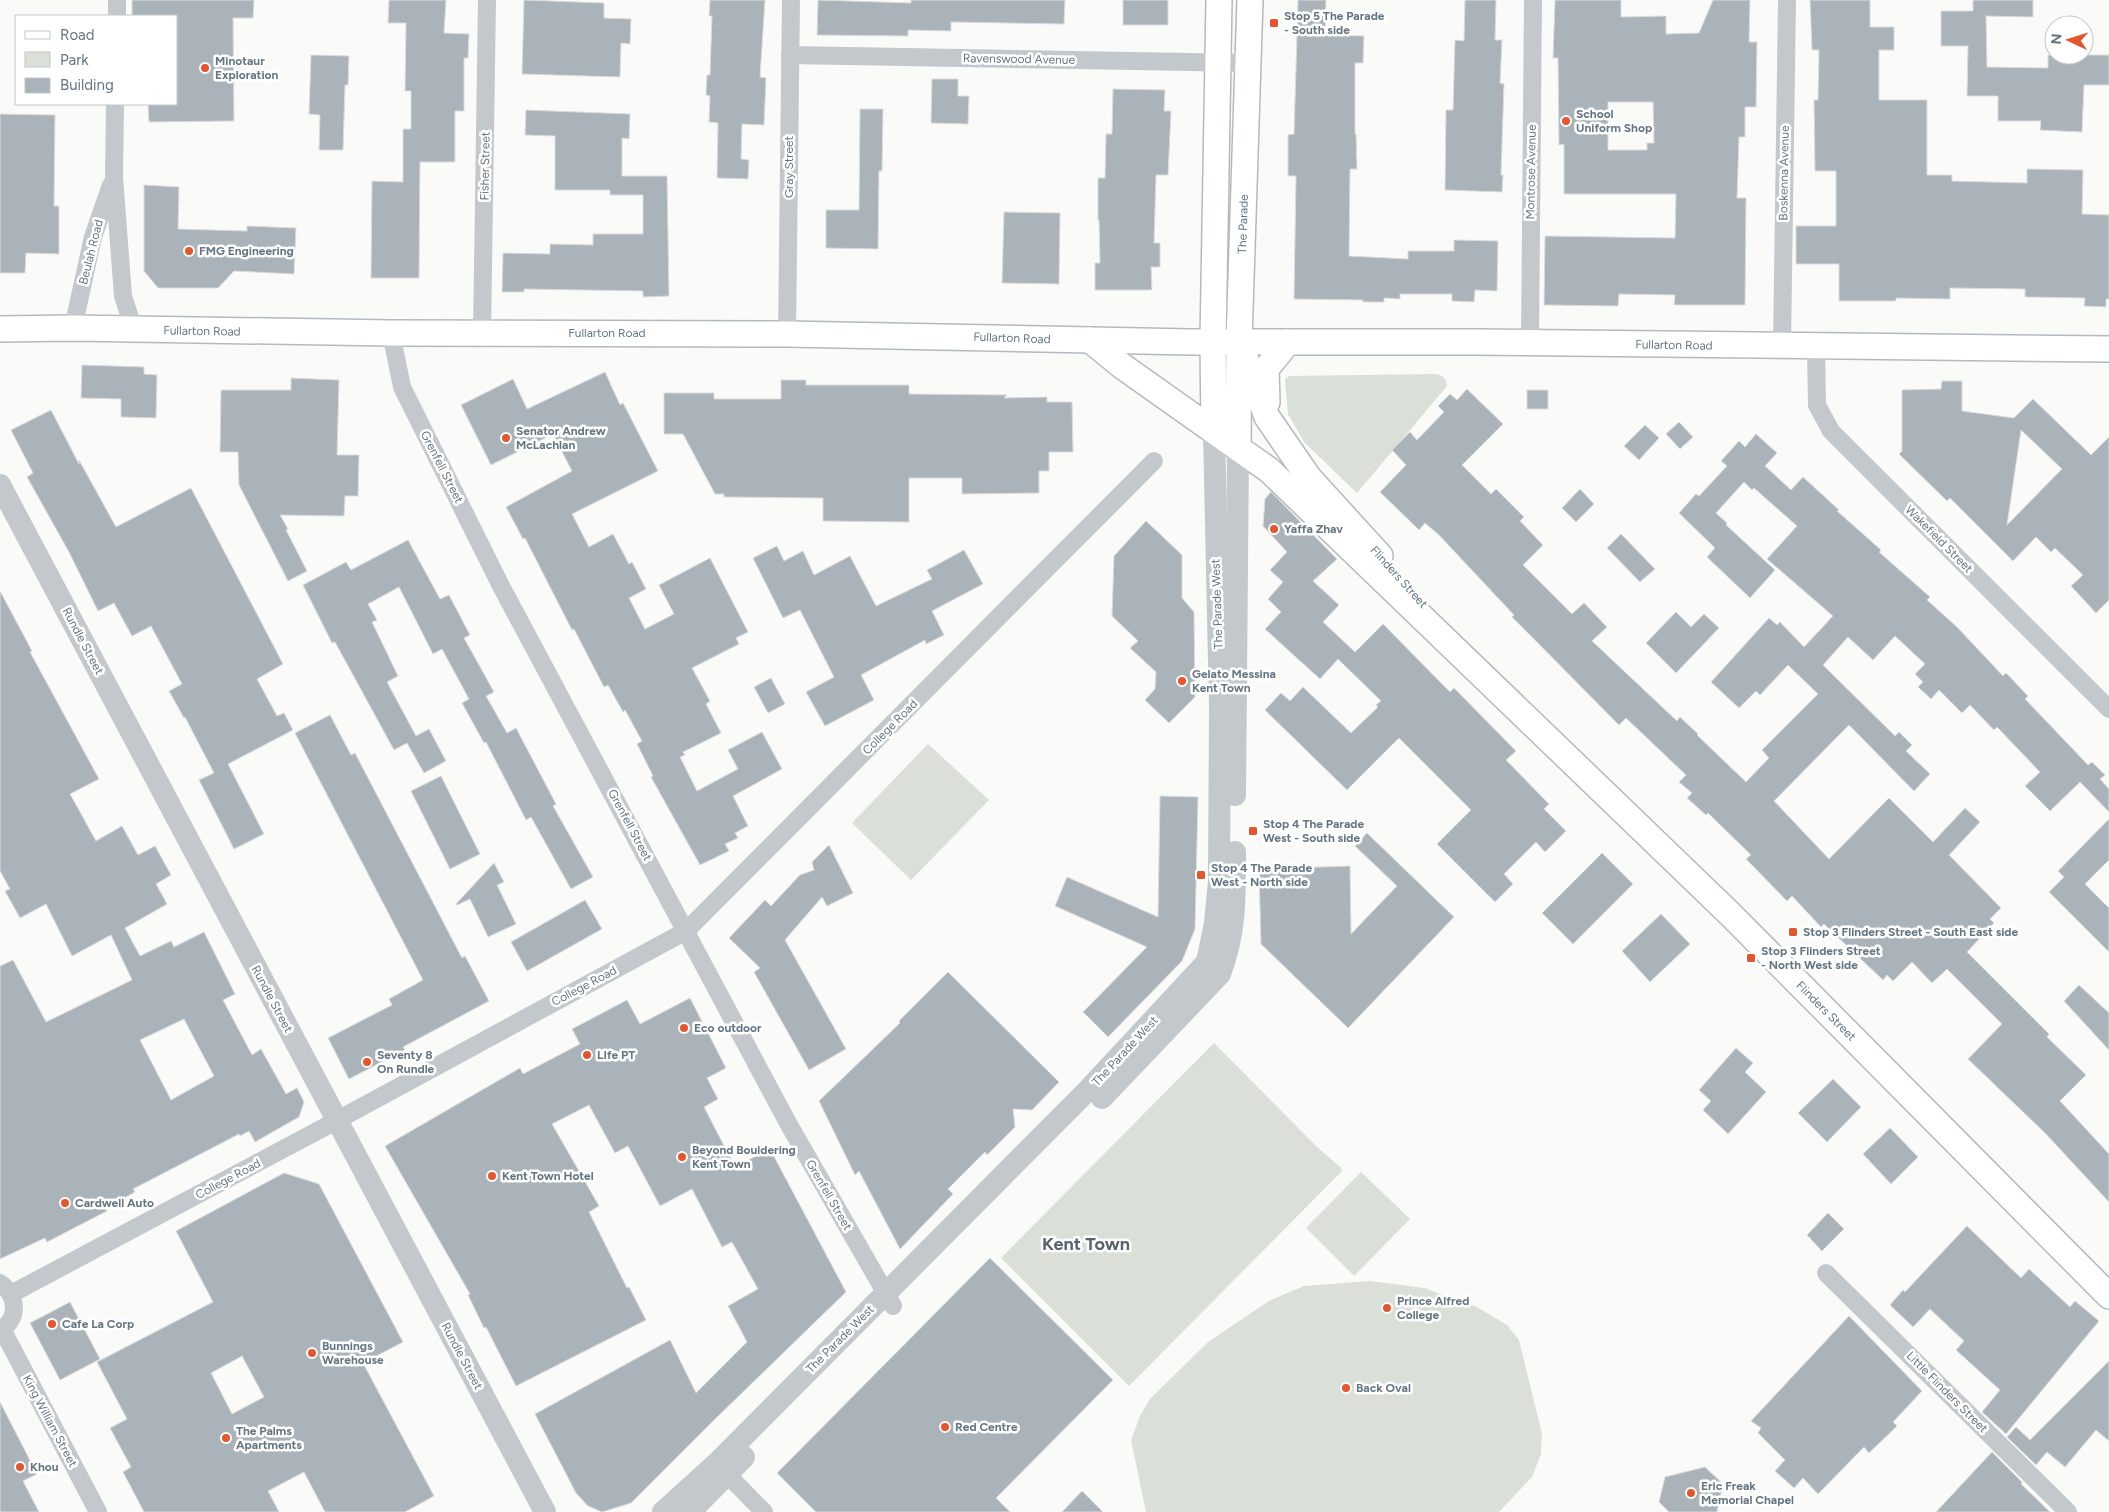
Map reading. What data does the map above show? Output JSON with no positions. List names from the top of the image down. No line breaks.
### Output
{"streets":{"main road":["The Parade","Fullarton Road","Flinders Street"],"street":["Ravenswood Avenue","Fisher Street","Gray Street","Montrose Avenue","Boskenna Avenue","Beulah Road","Grenfell Street","Wakefield Street","The Parade West","Rundle Street","College Road","Little Flinders Street","King William Street"]},"crossings":[["Ravenswood Avenue","Gray Street"],["Ravenswood Avenue","The Parade"],["Fisher Street","Fullarton Road"],["Gray Street","Fullarton Road"],["Montrose Avenue","Fullarton Road"],["Boskenna Avenue","Fullarton Road"],["The Parade","Fullarton Road"],["The Parade","Flinders Street"],["The Parade","The Parade West"],["Beulah Road","Fullarton Road"],["Fullarton Road","Grenfell Street"],["Fullarton Road","Wakefield Street"],["Fullarton Road","Flinders Street"],["Grenfell Street","The Parade West"],["Grenfell Street","College Road"],["Flinders Street","The Parade West"],["Rundle Street","College Road"]],"districts":["Kent Town"],"places":{"transit":["Stop 5 The Parade - South side","Stop 4 The Parade West - South side","Stop 4 The Parade West - North side","Stop 3 Flinders Street - South East side","Stop 3 Flinders Street - North West side"],"other":["Minotaur Exploration","School Uniform Shop","FMG Engineering","Senator Andrew McLachlan","Yaffa Zhav","Gelato Messina Kent Town","Eco outdoor","LIfe PT","Seventy 8 On Rundle","Beyond Bouldering Kent Town","Kent Town Hotel","Cardwell Auto","Prince Alfred College","Cafe La Corp","Bunnings Warehouse","Back Oval","Red Centre","The Palms Apartments","Khou","Eric Freak Memorial Chapel"]},"legend":["Road","Park","Building"],"north":"left"}
